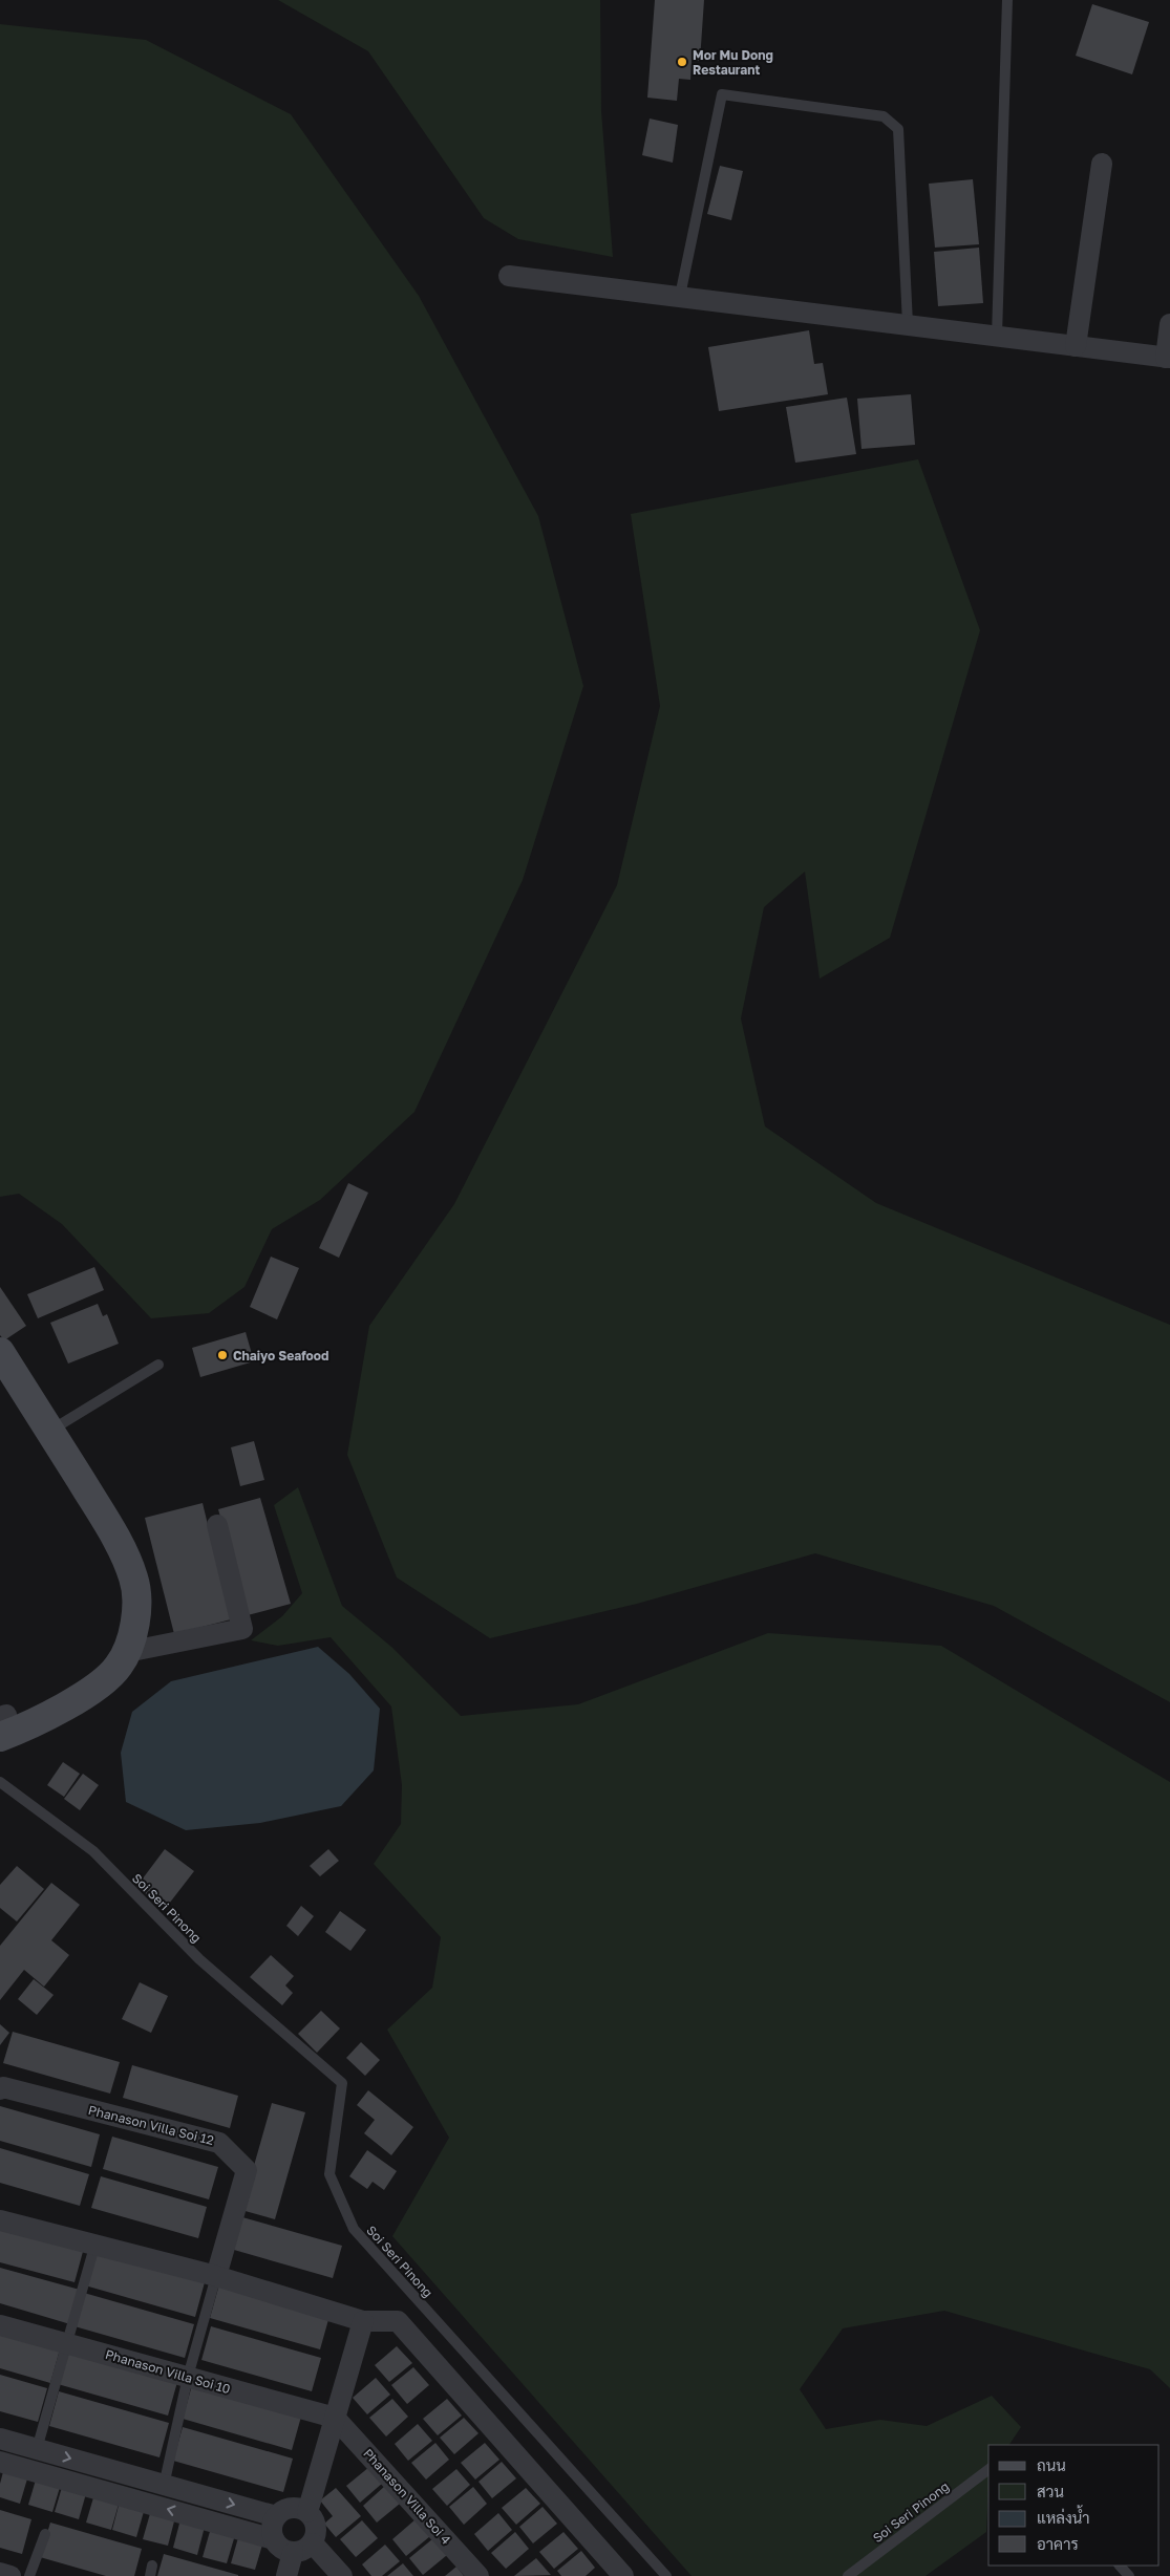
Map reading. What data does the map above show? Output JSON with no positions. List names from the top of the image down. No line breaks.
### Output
{"streets":{"street":["Phanason Villa Soi 12","Phanason Villa Soi 10","Phanason Villa Soi 4"],"lane":["Soi Seri Pinong"]},"crossings":[["Phanason Villa Soi 10","Phanason Villa Soi 4"]],"places":["Mor Mu Dong Restaurant","Chaiyo Seafood"],"legend":["ถนน","สวน","แหล่งน้ำ","อาคาร"]}
